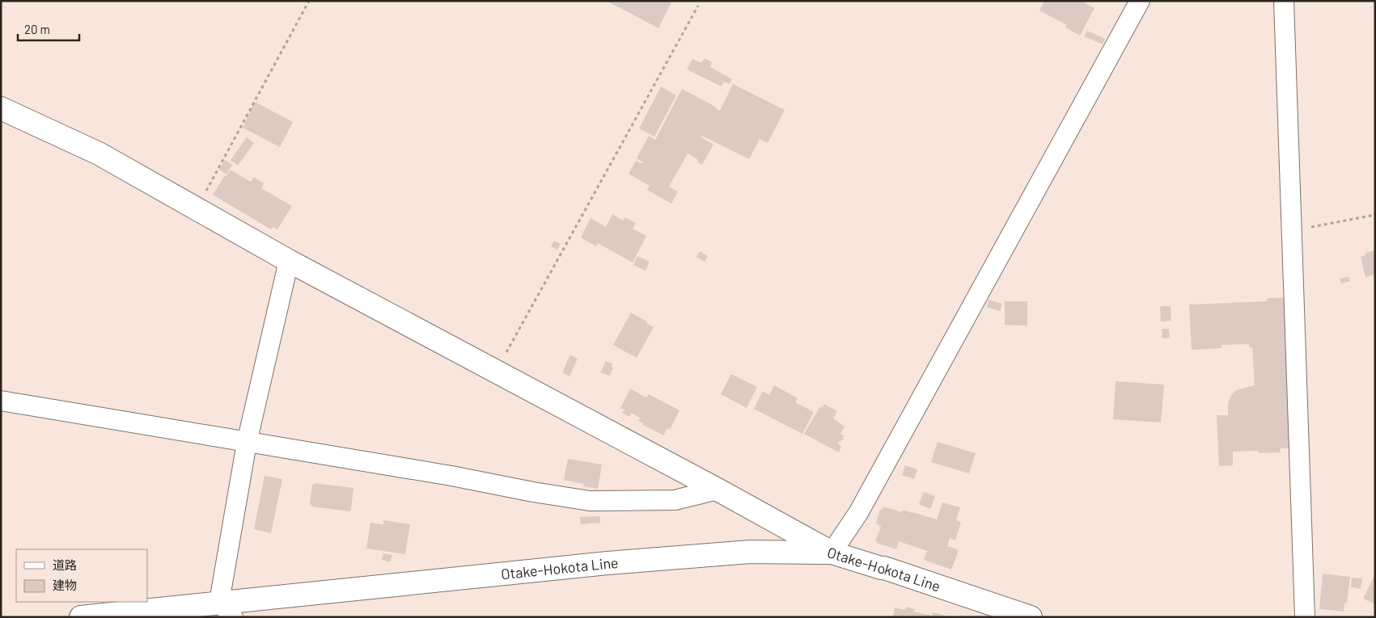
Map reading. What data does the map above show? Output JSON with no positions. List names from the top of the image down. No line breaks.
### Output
{"streets":{"main road":["Otake-Hokota Line"]},"legend":["道路","建物"],"scale_bar":"20 m"}
